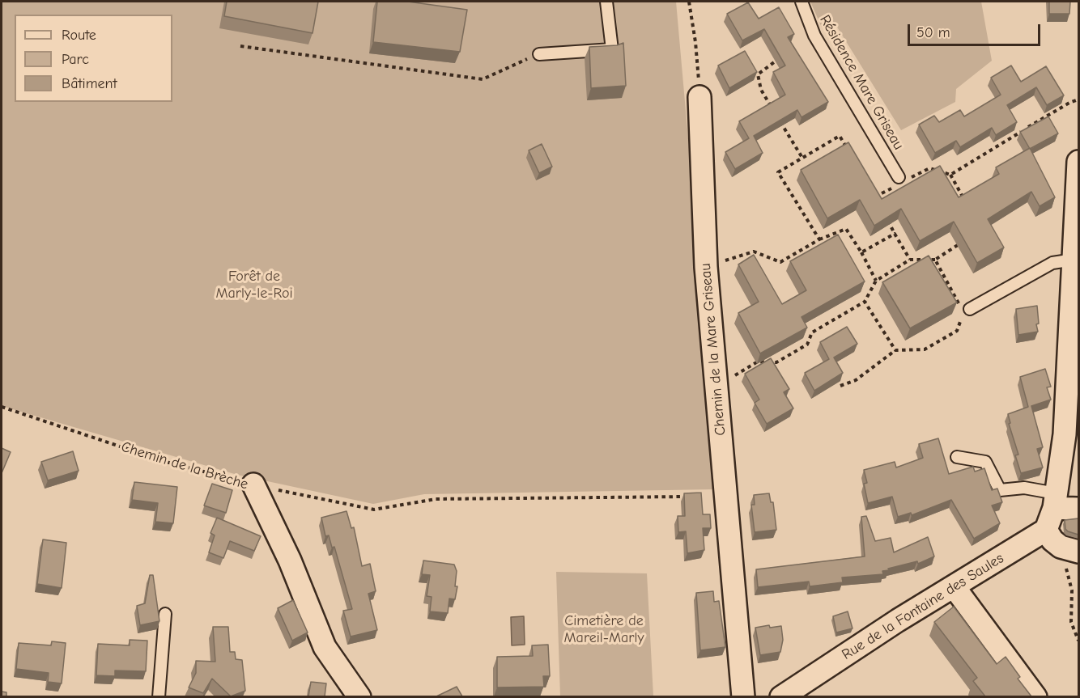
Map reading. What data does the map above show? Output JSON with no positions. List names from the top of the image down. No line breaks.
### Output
{"streets":{"street":["Chemin de la Mare Griseau","Chemin de la Brèche","Rue de la Fontaine des Saules"],"lane":["Résidence Mare Griseau"]},"parks":["Forêt de Marly-le-Roi","Cimetière de Mareil-Marly"],"legend":["Route","Parc","Bâtiment"],"scale_bar":"50 m"}
